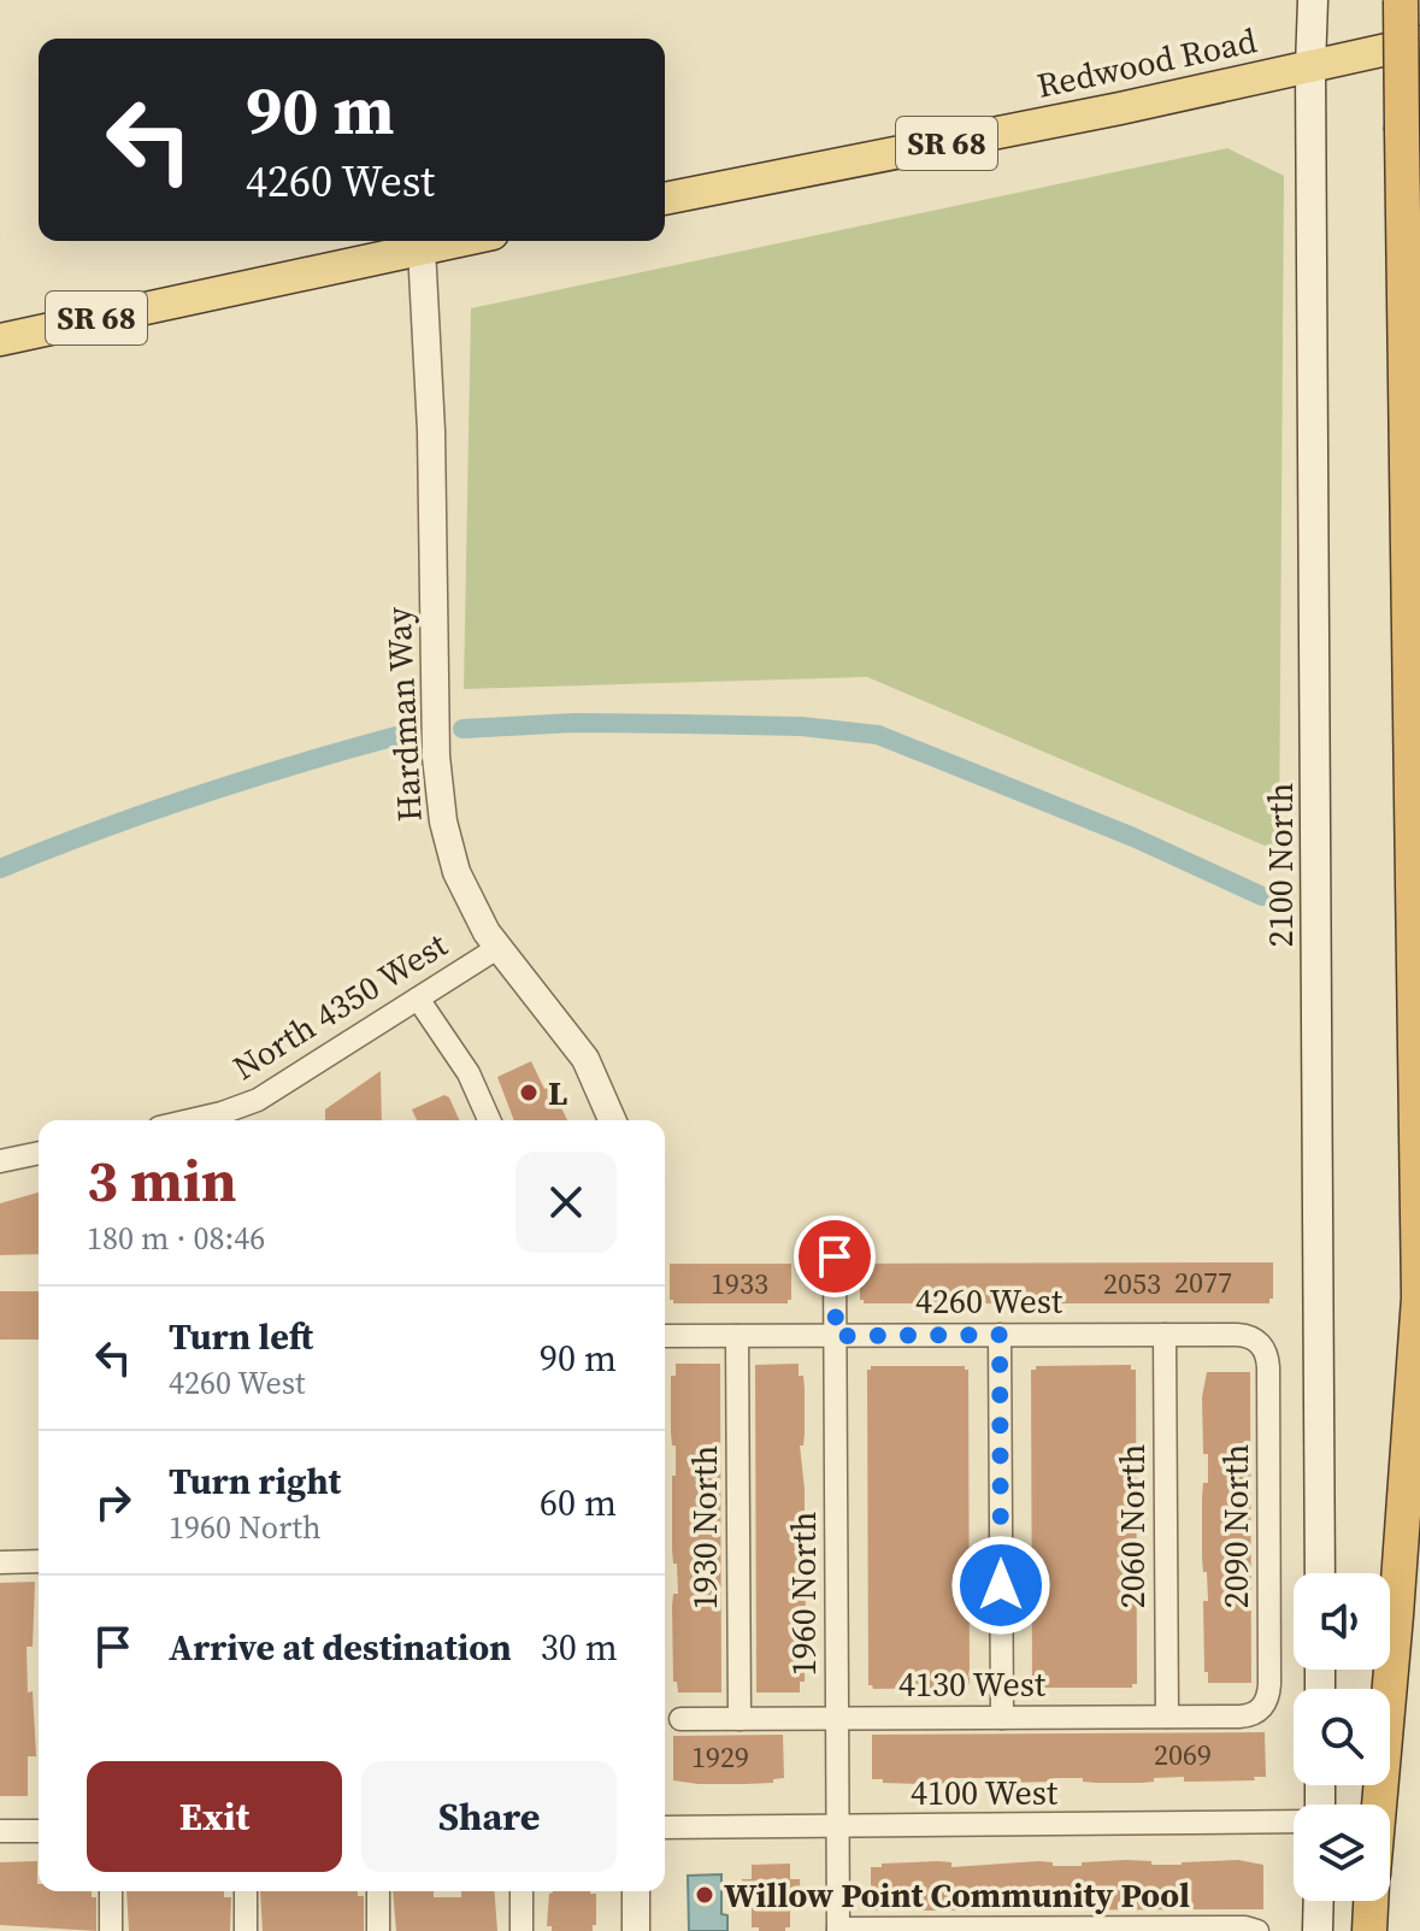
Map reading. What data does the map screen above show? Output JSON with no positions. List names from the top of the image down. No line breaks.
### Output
{"streets":{"main road":["Redwood Road","SR 68","2100 North"],"street":["Hardman Way","North 4350 West","4260 West","2060 North","2090 North","1930 North","1960 North","4130 West","4100 West"]},"crossings":[["Redwood Road","2100 North"],["SR 68","Hardman Way"],["Hardman Way","North 4350 West"],["4260 West","2060 North"],["4260 West","2090 North"],["4260 West","1930 North"],["4260 West","1960 North"],["2060 North","4130 West"],["2090 North","4130 West"],["1930 North","4130 West"],["1960 North","4130 West"],["1960 North","4100 West"]],"places":["L","Willow Point Community Pool"],"house_numbers":["2077","1933","2053","2069","1929"],"page":{"turn":["90 m","4260 West"],"heading":["3 min","180 m · 08:46"],"list":[{"name":"Turn left","note":"4260 West","value":"90 m"},{"name":"Turn right","note":"1960 North","value":"60 m"},{"name":"Arrive at destination","value":"30 m"}],"buttons":["Exit","Share"]}}
